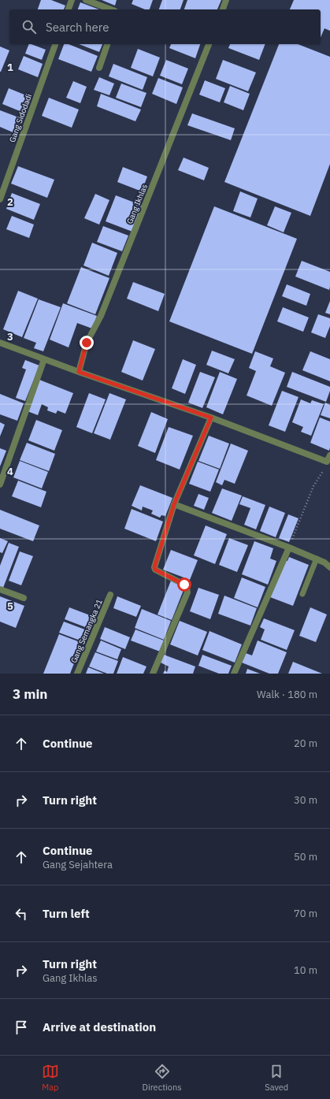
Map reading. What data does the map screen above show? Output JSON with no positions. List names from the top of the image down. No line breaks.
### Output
{"streets":{"street":["Gang Sidodadi","Gang Ikhlas","Gang Semangka 21"]},"page":{"search":"Search here","heading":["3 min","Walk · 180 m"],"list":[["Continue","20 m"],["Turn right","30 m"],["Continue","Gang Sejahtera","50 m"],["Turn left","70 m"],["Turn right","Gang Ikhlas","10 m"],"Arrive at destination"],"nav":["Map","Directions","Saved"]},"grid":{"rows":["1","2","3","4","5"]}}
